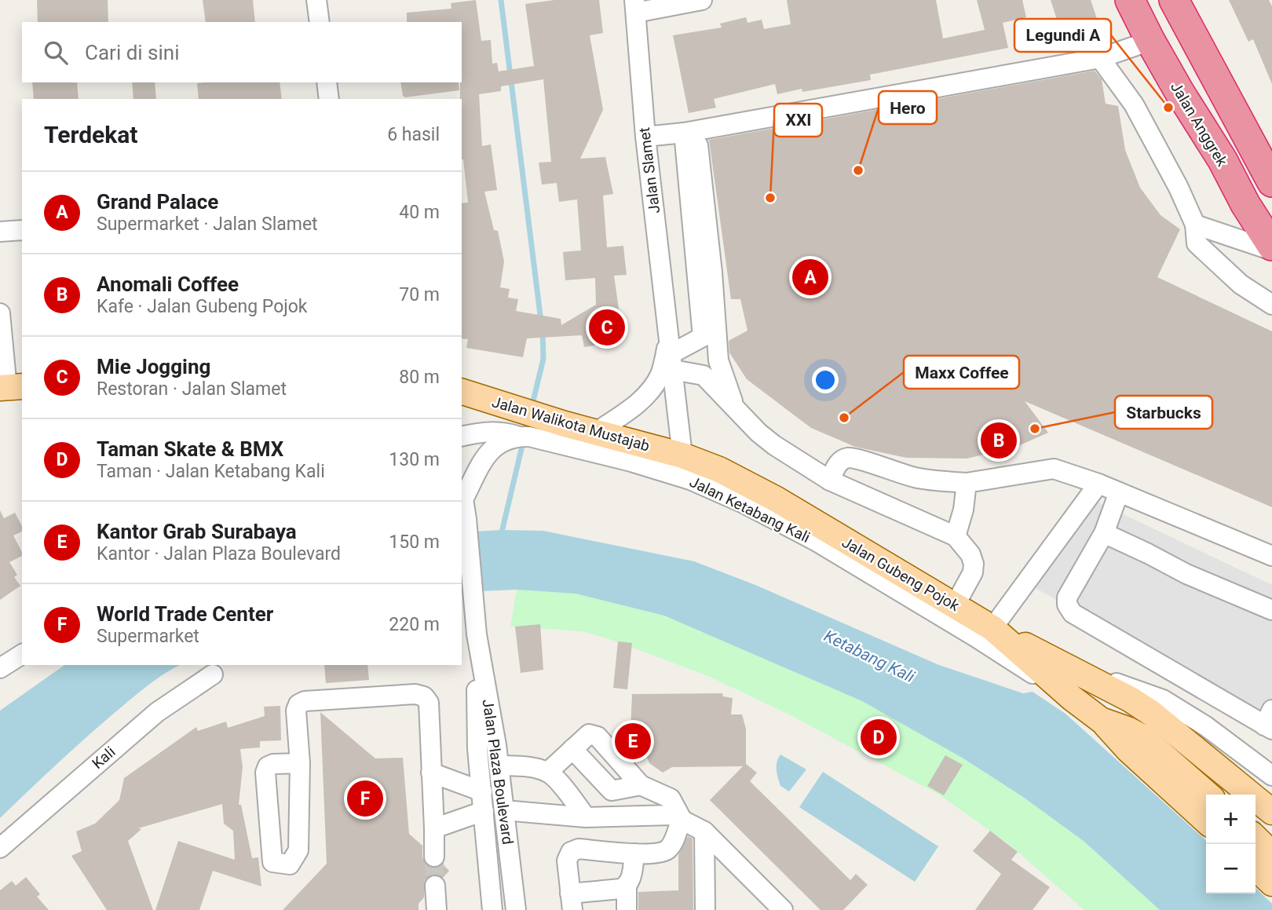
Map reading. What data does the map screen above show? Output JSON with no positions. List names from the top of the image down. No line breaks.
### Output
{"streets":{"highway":["Jalan Anggrek"],"main road":["Jalan Walikota Mustajab","Jalan Gubeng Pojok"],"street":["Jalan Slamet","Jalan Ketabang Kali","Kali","Jalan Plaza Boulevard"]},"crossings":[["Jalan Slamet","Jalan Walikota Mustajab"],["Jalan Slamet","Jalan Gubeng Pojok"],["Jalan Walikota Mustajab","Jalan Ketabang Kali"],["Jalan Walikota Mustajab","Jalan Gubeng Pojok"],["Jalan Ketabang Kali","Jalan Gubeng Pojok"]],"water":["Ketabang Kali"],"places":["Legundi A","Hero","XXI","Maxx Coffee","Starbucks"],"page":{"search":"Cari di sini","heading":["Terdekat","6 hasil"],"list":[{"mark":"A","name":"Grand Palace","note":"Supermarket · Jalan Slamet","value":"40 m"},{"mark":"B","name":"Anomali Coffee","note":"Kafe · Jalan Gubeng Pojok","value":"70 m"},{"mark":"C","name":"Mie Jogging","note":"Restoran · Jalan Slamet","value":"80 m"},{"mark":"D","name":"Taman Skate & BMX","note":"Taman · Jalan Ketabang Kali","value":"130 m"},{"mark":"E","name":"Kantor Grab Surabaya","note":"Kantor · Jalan Plaza Boulevard","value":"150 m"},{"mark":"F","name":"World Trade Center","note":"Supermarket","value":"220 m"}],"pins":["A","C","B","D","E","F"],"map_buttons":["+","−"]}}
